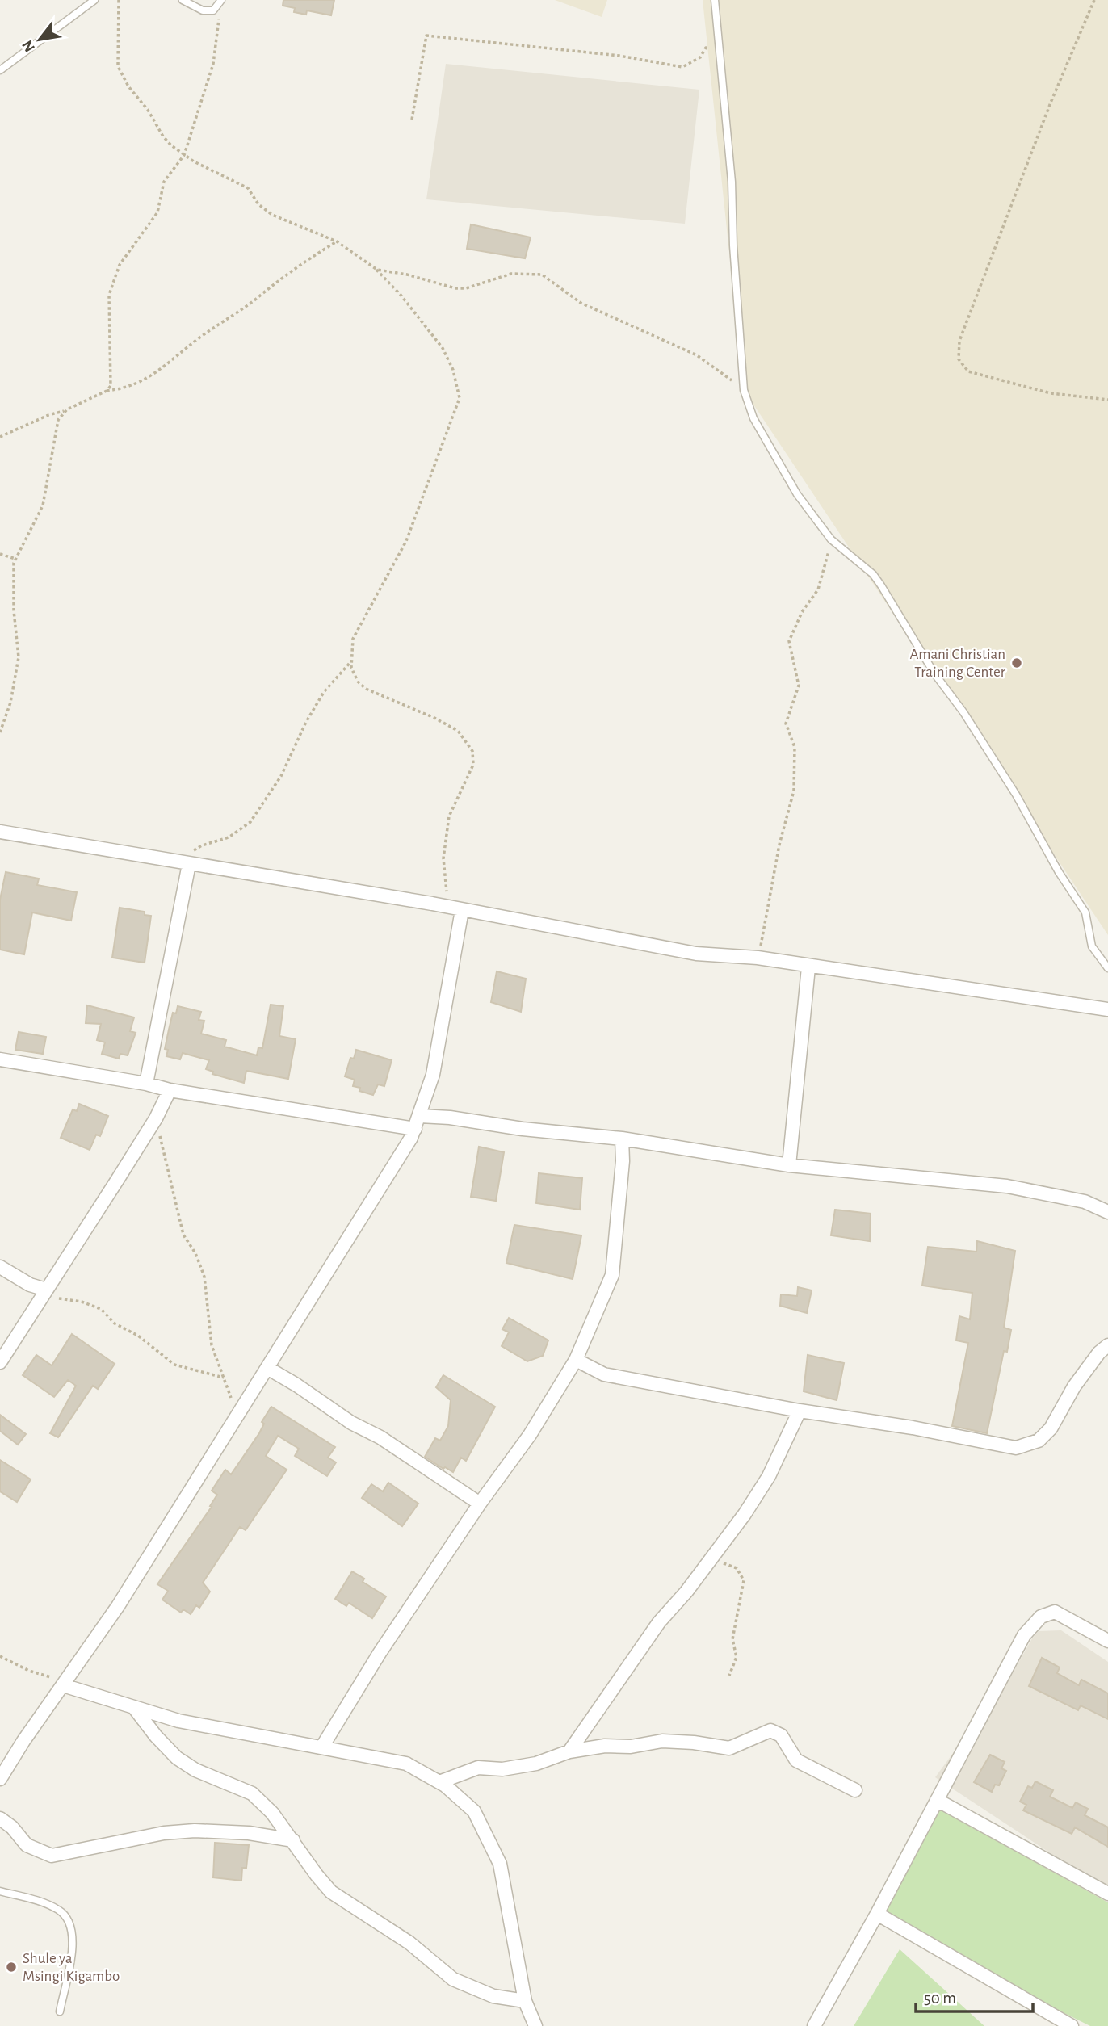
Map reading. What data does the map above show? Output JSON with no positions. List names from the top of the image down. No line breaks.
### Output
{"places":["Amani Christian Training Center","Shule ya Msingi Kigambo"],"scale_bar":"50 m","north":"bottom left"}
